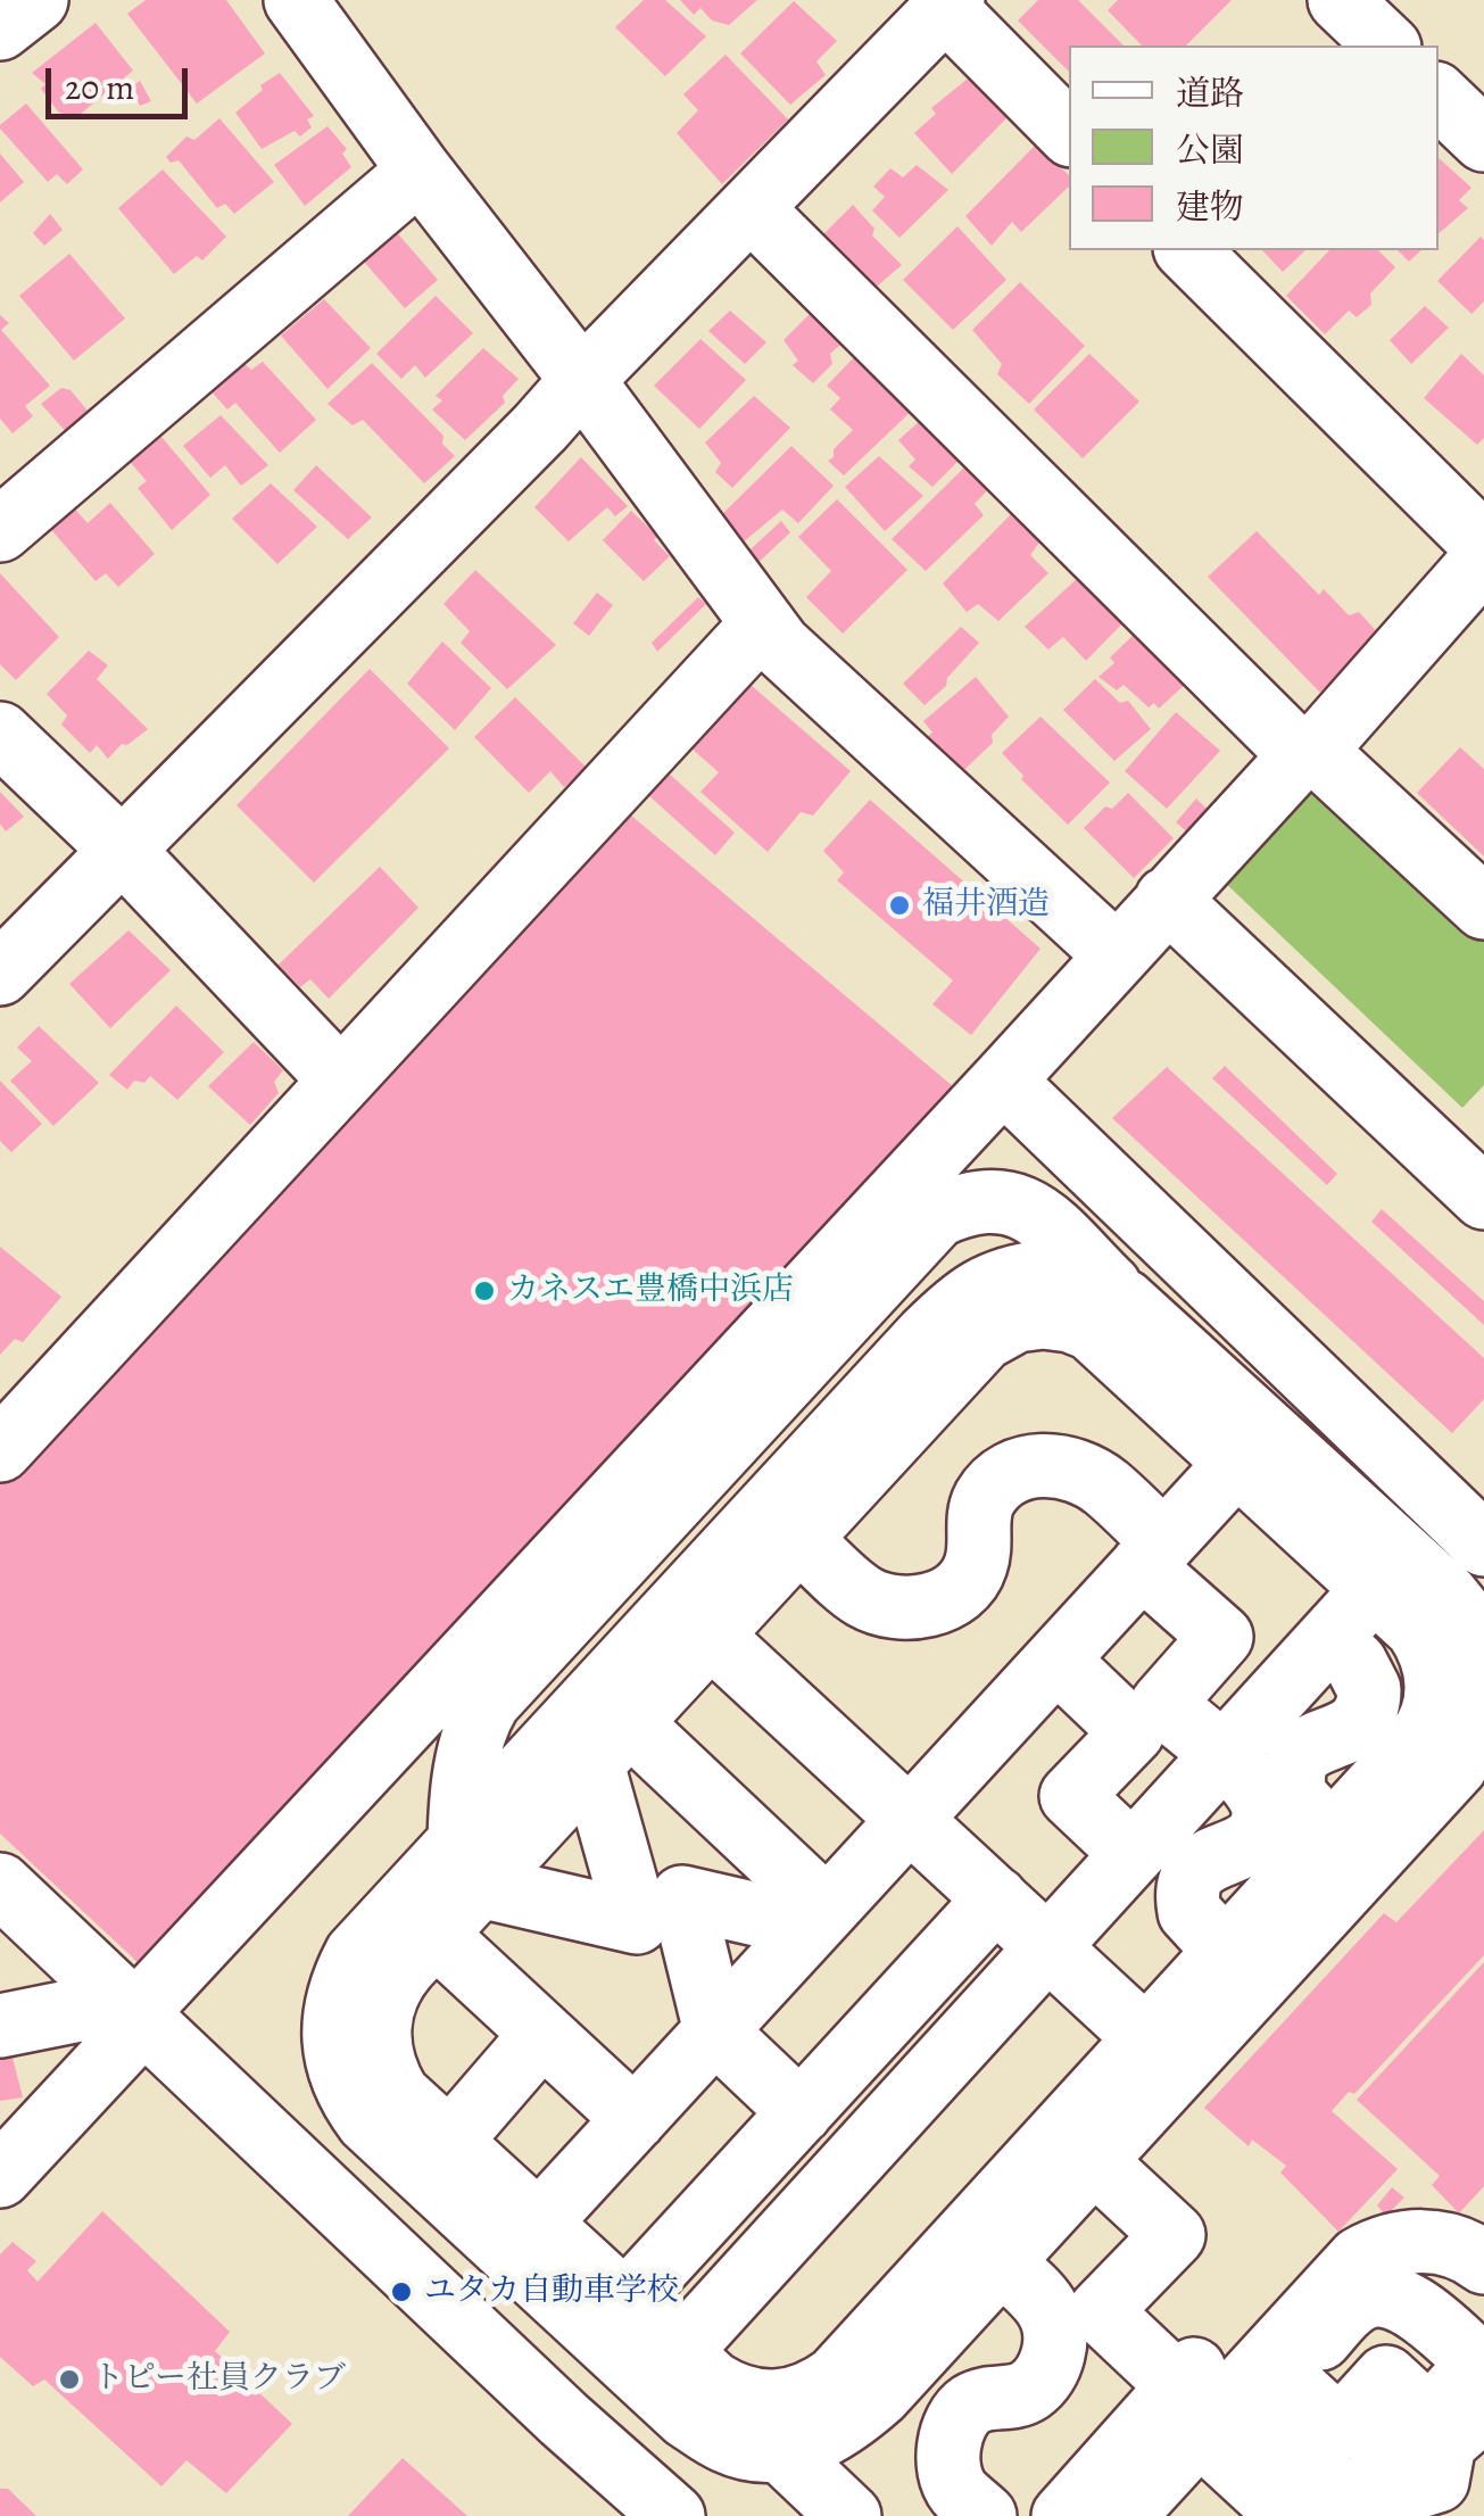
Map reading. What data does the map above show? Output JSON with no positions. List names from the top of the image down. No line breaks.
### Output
{"places":["福井酒造","カネスエ豊橋中浜店","ユタカ自動車学校","トピー社員クラブ"],"legend":["道路","公園","建物"],"scale_bar":"20 m"}
